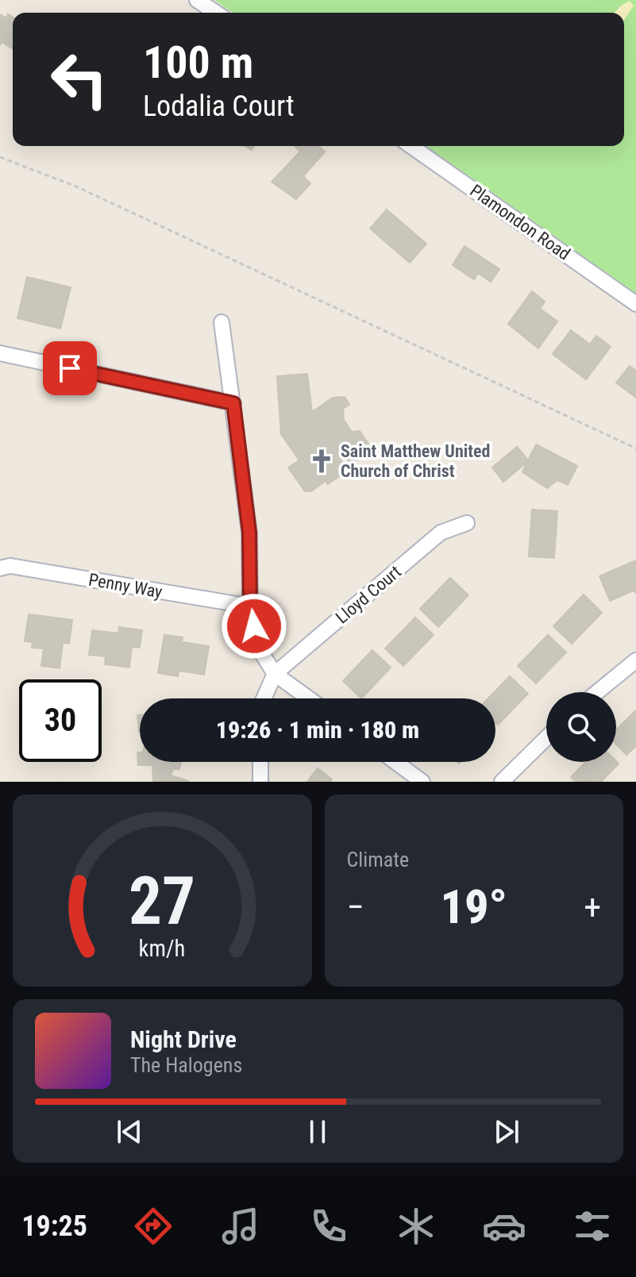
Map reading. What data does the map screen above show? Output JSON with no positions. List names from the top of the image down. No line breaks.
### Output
{"streets":{"street":["Plamondon Road","Penny Way","Lloyd Court"]},"places":{"church":["Saint Matthew United Church of Christ"]},"page":{"turn":["100 m","Lodalia Court"],"limit":"30","trip":"19:26 · 1 min · 180 m","tile":"Climate","heat":["−","19°","+"],"song":["Night Drive","The Halogens"],"tabs":"19:25","gauge":["27","km/h"]}}
